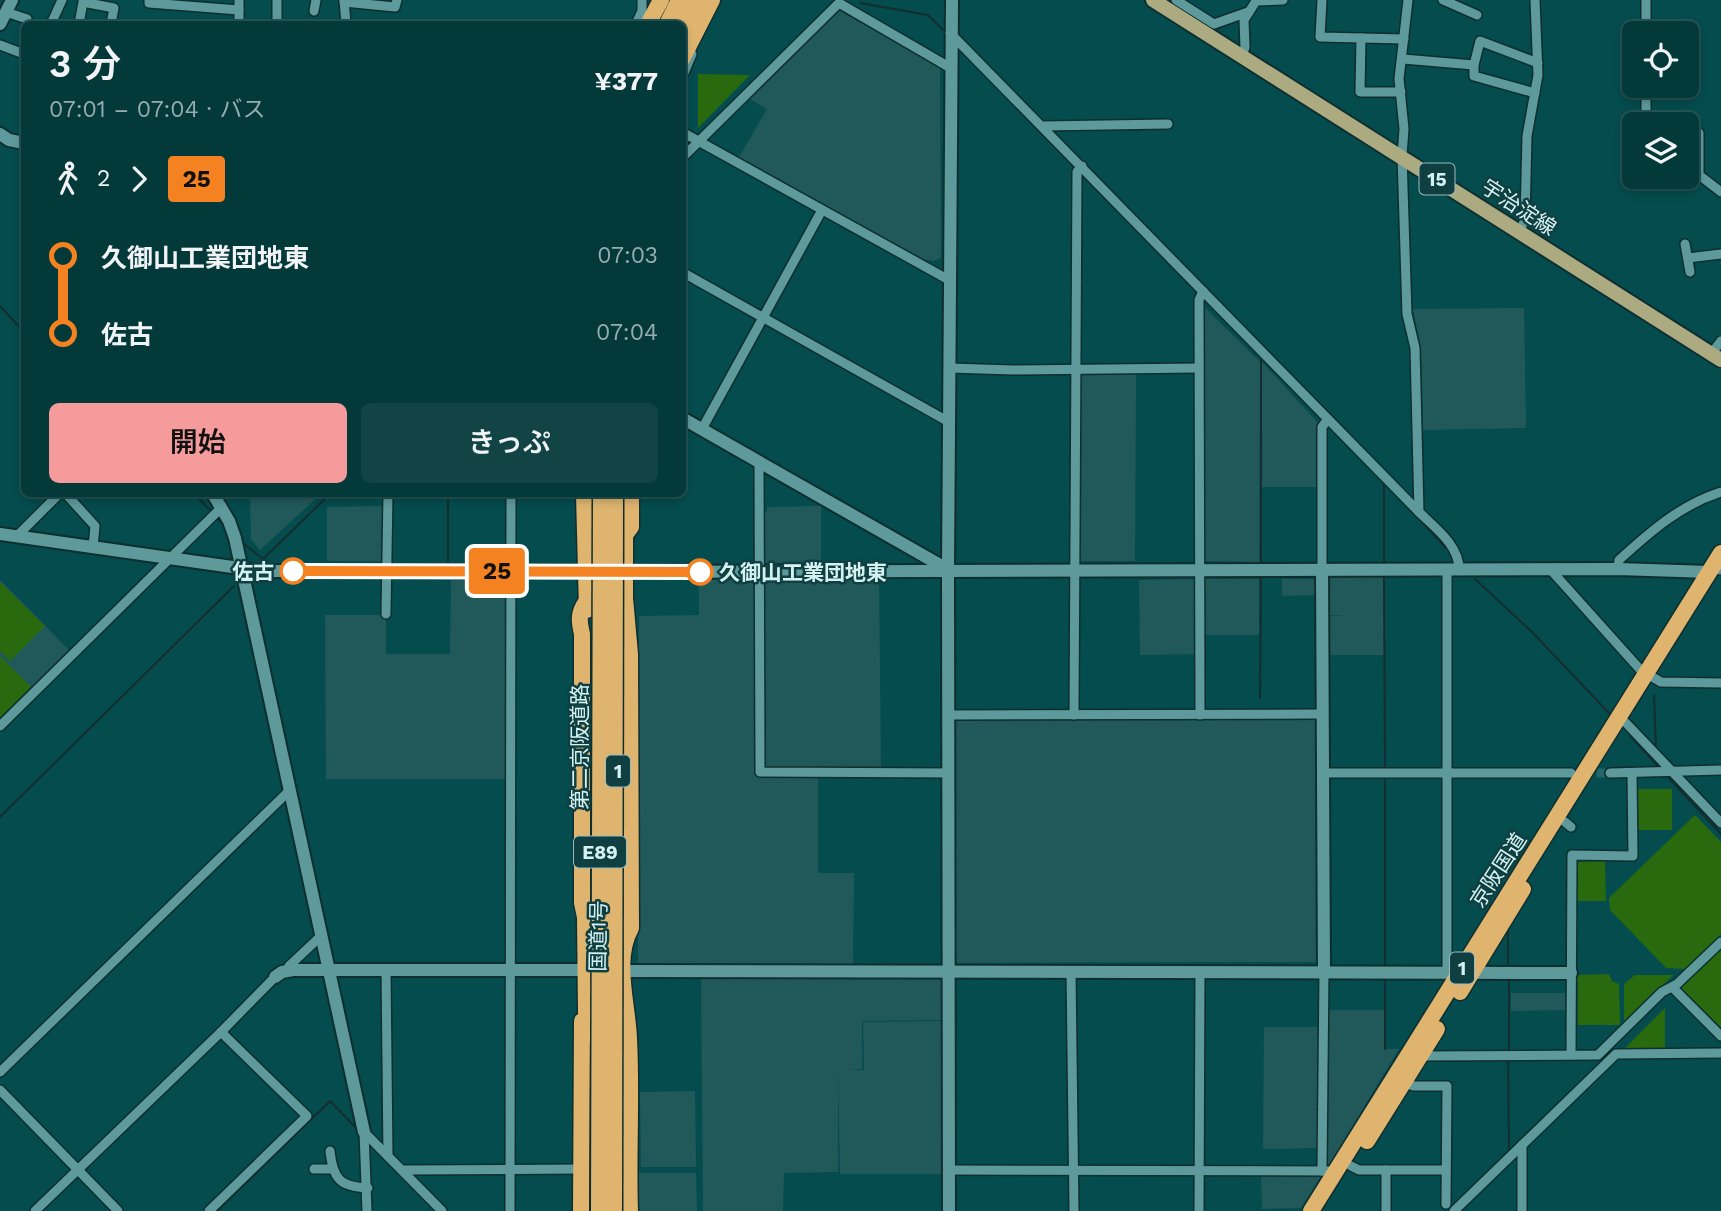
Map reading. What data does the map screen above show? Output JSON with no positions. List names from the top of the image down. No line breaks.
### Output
{"streets":{"highway":["第二京阪道路","1","E89","京阪国道","国道1号"],"main road":["15","宇治淀線"]},"crossings":[["第二京阪道路","国道1号"]],"places":["佐古","久御山工業団地東"],"lines":["bus line 25"],"page":{"on_map":"25","heading":["3 分","07:01 – 07:04 · バス","¥377"],"legs":["2","25"],"list":[{"name":"久御山工業団地東","value":"07:03"},{"name":"佐古","value":"07:04"}],"buttons":["開始","きっぷ"]}}
